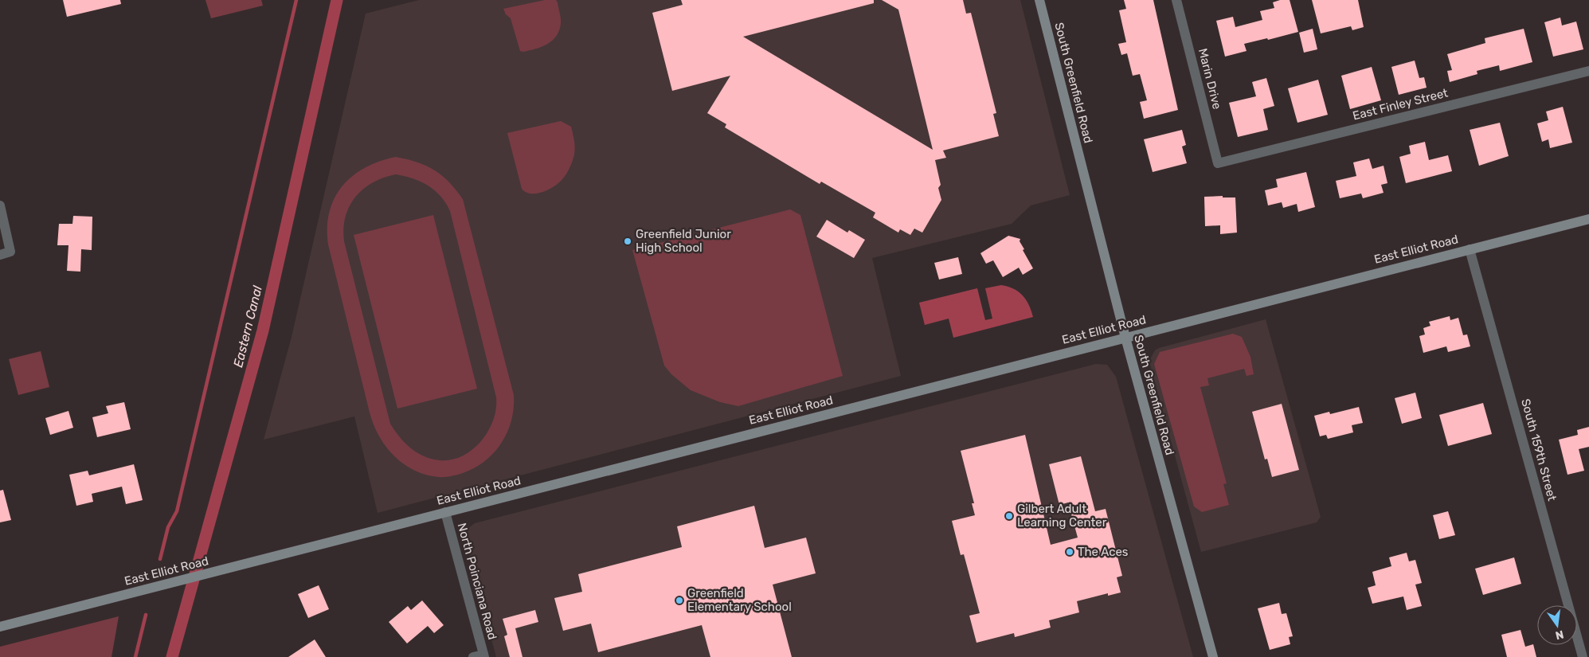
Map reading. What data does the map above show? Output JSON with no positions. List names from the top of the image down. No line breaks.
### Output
{"streets":{"main road":["South Greenfield Road","East Elliot Road"],"street":["Marin Drive","East Finley Street","South 159th Street","North Poinciana Road"]},"crossings":[["Marin Drive","East Finley Street"],["South Greenfield Road","East Elliot Road"],["East Elliot Road","South 159th Street"],["East Elliot Road","North Poinciana Road"]],"water":["Eastern Canal"],"places":["Greenfield Junior High School","Gilbert Adult Learning Center","The Aces","Greenfield Elementary School"],"north":"bottom"}
